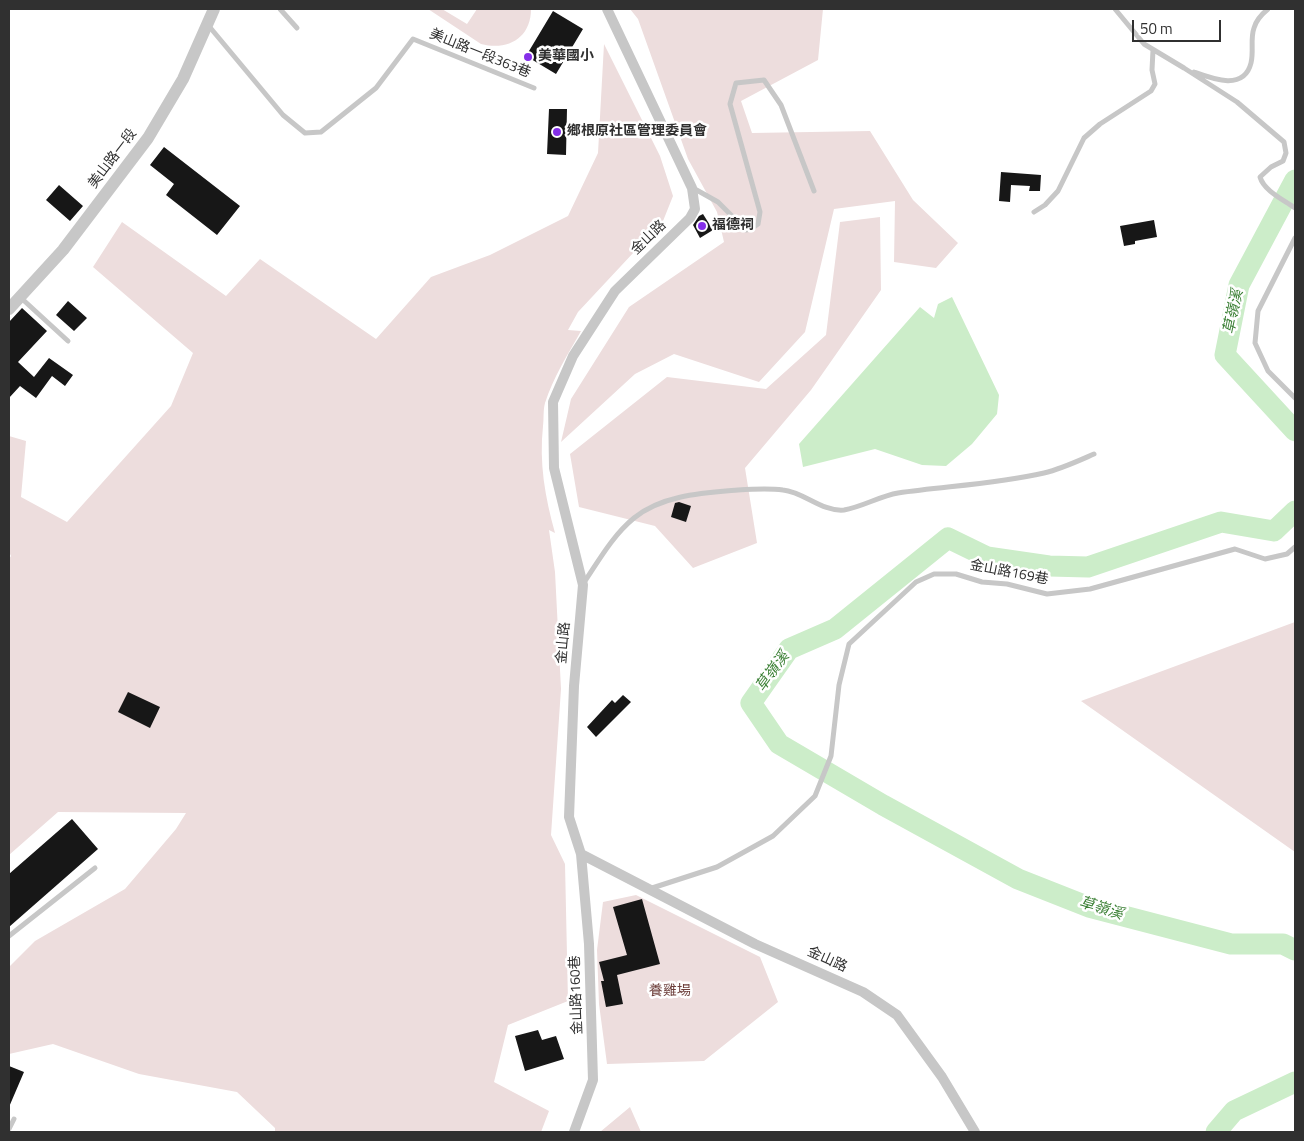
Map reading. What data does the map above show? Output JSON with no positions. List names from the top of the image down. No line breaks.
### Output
{"streets":{"street":["美山路一段","金山路","金山路160巷"],"lane":["美山路一段363巷","金山路169巷"]},"crossings":[["美山路一段363巷","美山路一段"],["金山路","金山路169巷"],["金山路","金山路160巷"]],"water":["草嶺溪"],"parks":["養雞場"],"places":["美華國小","鄉根原社區管理委員會","福德祠"],"scale_bar":"50 m"}
